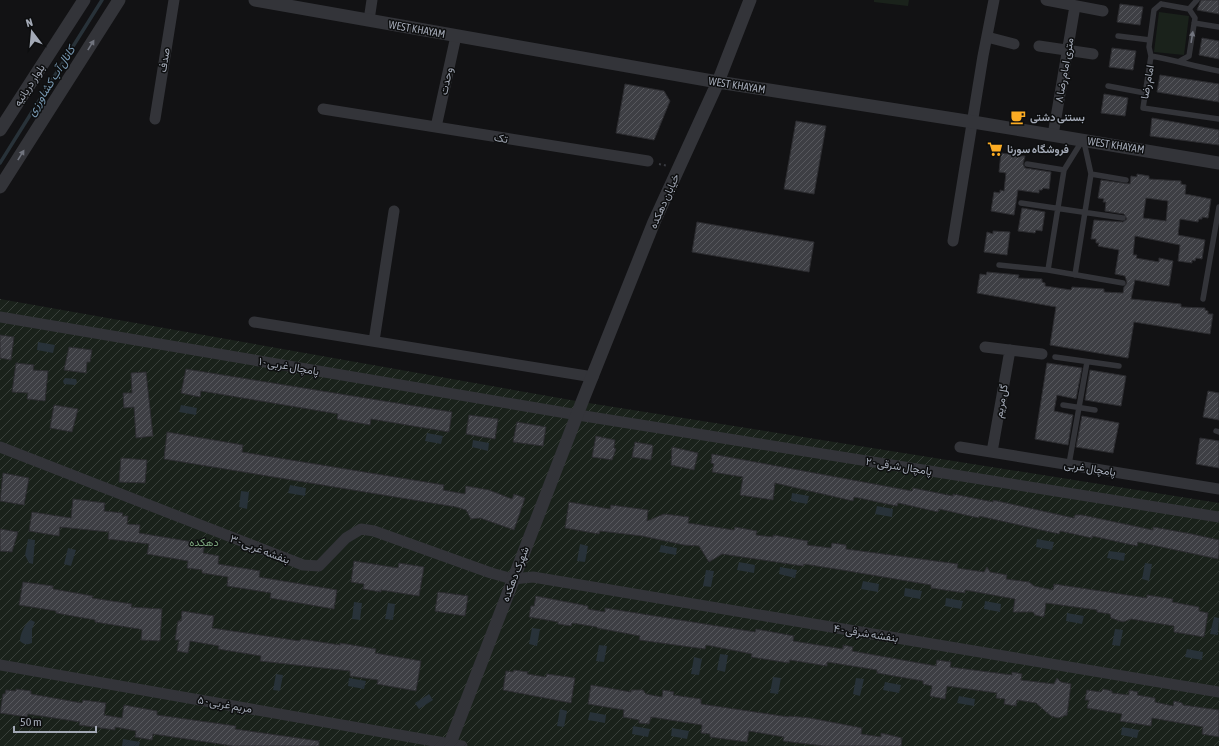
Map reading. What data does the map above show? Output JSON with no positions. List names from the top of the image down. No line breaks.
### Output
{"streets":{"street":["WEST KHAYAM","صدف","۸ متری امام رضا","وحدت","بلوار دریانیه","تک","خیابان دهکده","پامچال غربی - ۱","گل مریم","پامچال شرقی - ۲","پامچال غربی","بنفشه غربی - ۳","شهرک دهکده","بنفشه شرقی - ۴","مریم غربی - ۵"],"lane":["امام رضا"]},"crossings":[["WEST KHAYAM","۸ متری امام رضا"],["WEST KHAYAM","وحدت"],["WEST KHAYAM","خیابان دهکده"],["وحدت","تک"],["خیابان دهکده","پامچال غربی - ۱"],["خیابان دهکده","پامچال شرقی - ۲"],["خیابان دهکده","شهرک دهکده"],["پامچال غربی - ۱","پامچال شرقی - ۲"],["پامچال غربی - ۱","شهرک دهکده"],["گل مریم","پامچال غربی"],["پامچال شرقی - ۲","شهرک دهکده"],["بنفشه غربی - ۳","شهرک دهکده"],["بنفشه غربی - ۳","بنفشه شرقی - ۴"],["شهرک دهکده","بنفشه شرقی - ۴"],["شهرک دهکده","مریم غربی - ۵"]],"water":["کانال آب کشاورزی"],"parks":["دهکده"],"places":{"cafe":["بستنی دشتی"],"supermarket":["فروشگاه سورنا"]},"scale_bar":"50 m","north":"top"}
